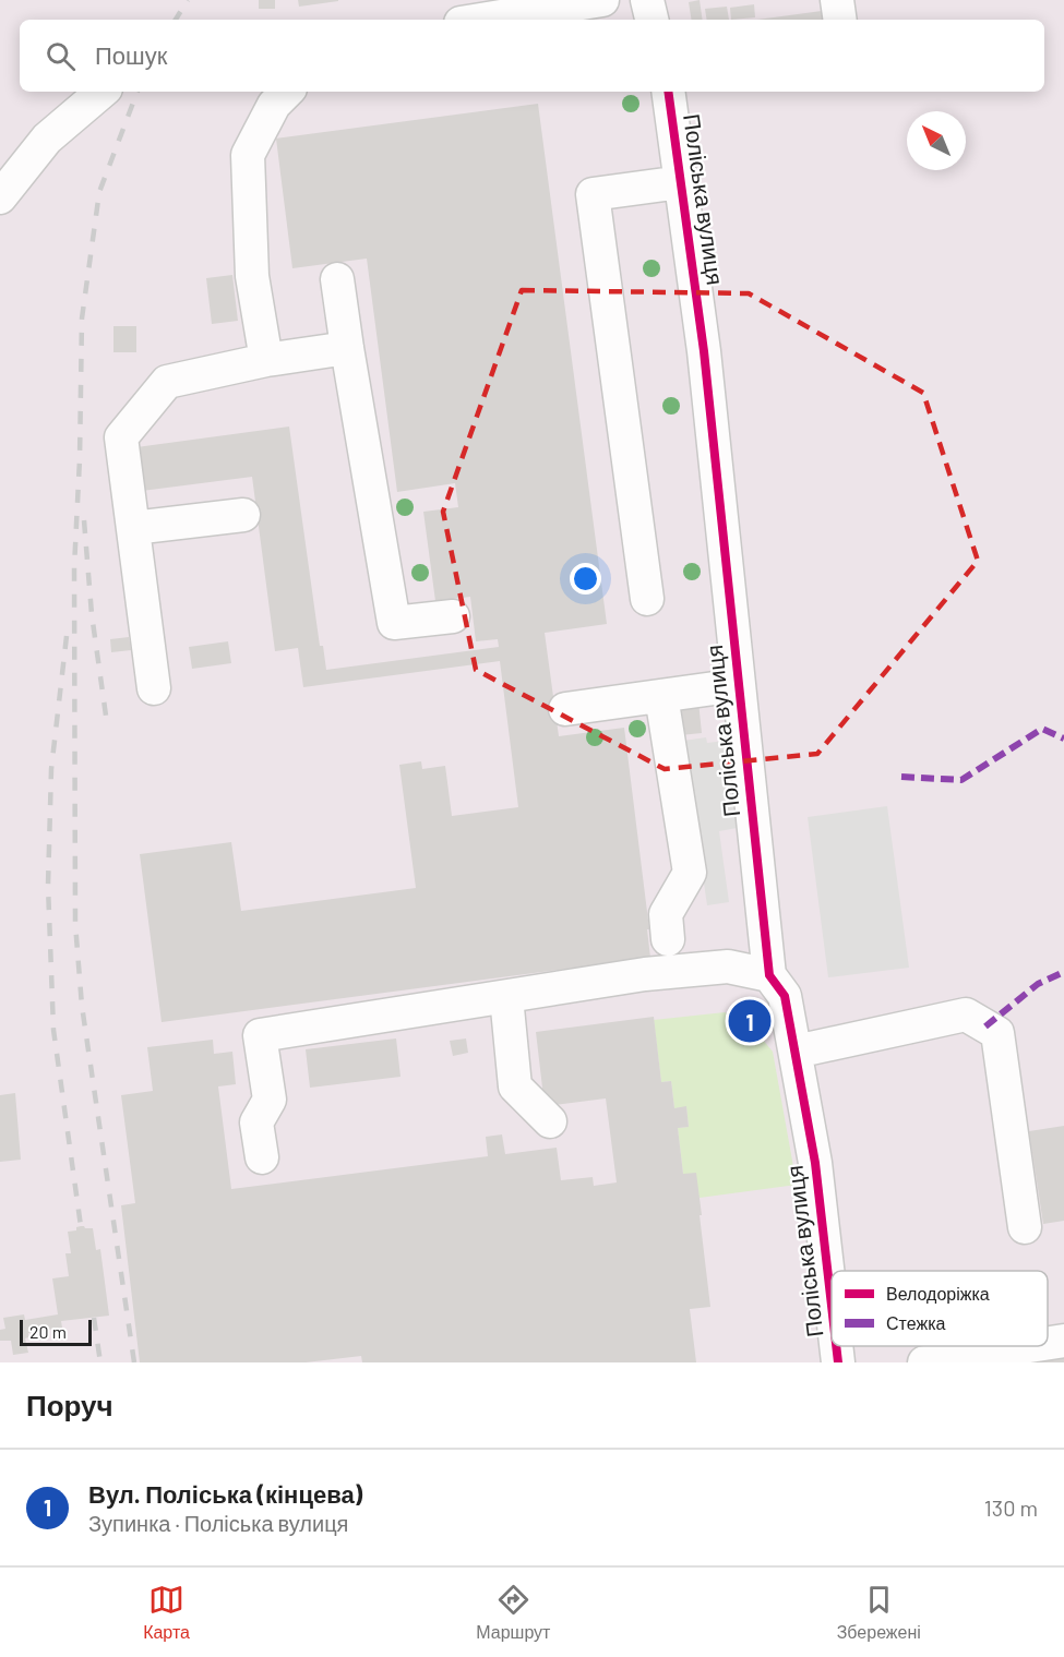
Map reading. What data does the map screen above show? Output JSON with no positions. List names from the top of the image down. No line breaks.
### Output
{"streets":{"street":["Поліська вулиця"]},"legend":["Велодоріжка","Стежка"],"scale_bar":"20 m","north":"top left","page":{"search":"Пошук","pins":"1","scale":"20 m","heading":"Поруч","list":[{"mark":"1","name":"Вул. Поліська (кінцева)","note":"Зупинка · Поліська вулиця","value":"130 m"}],"nav":["Карта","Маршрут","Збережені"]}}
